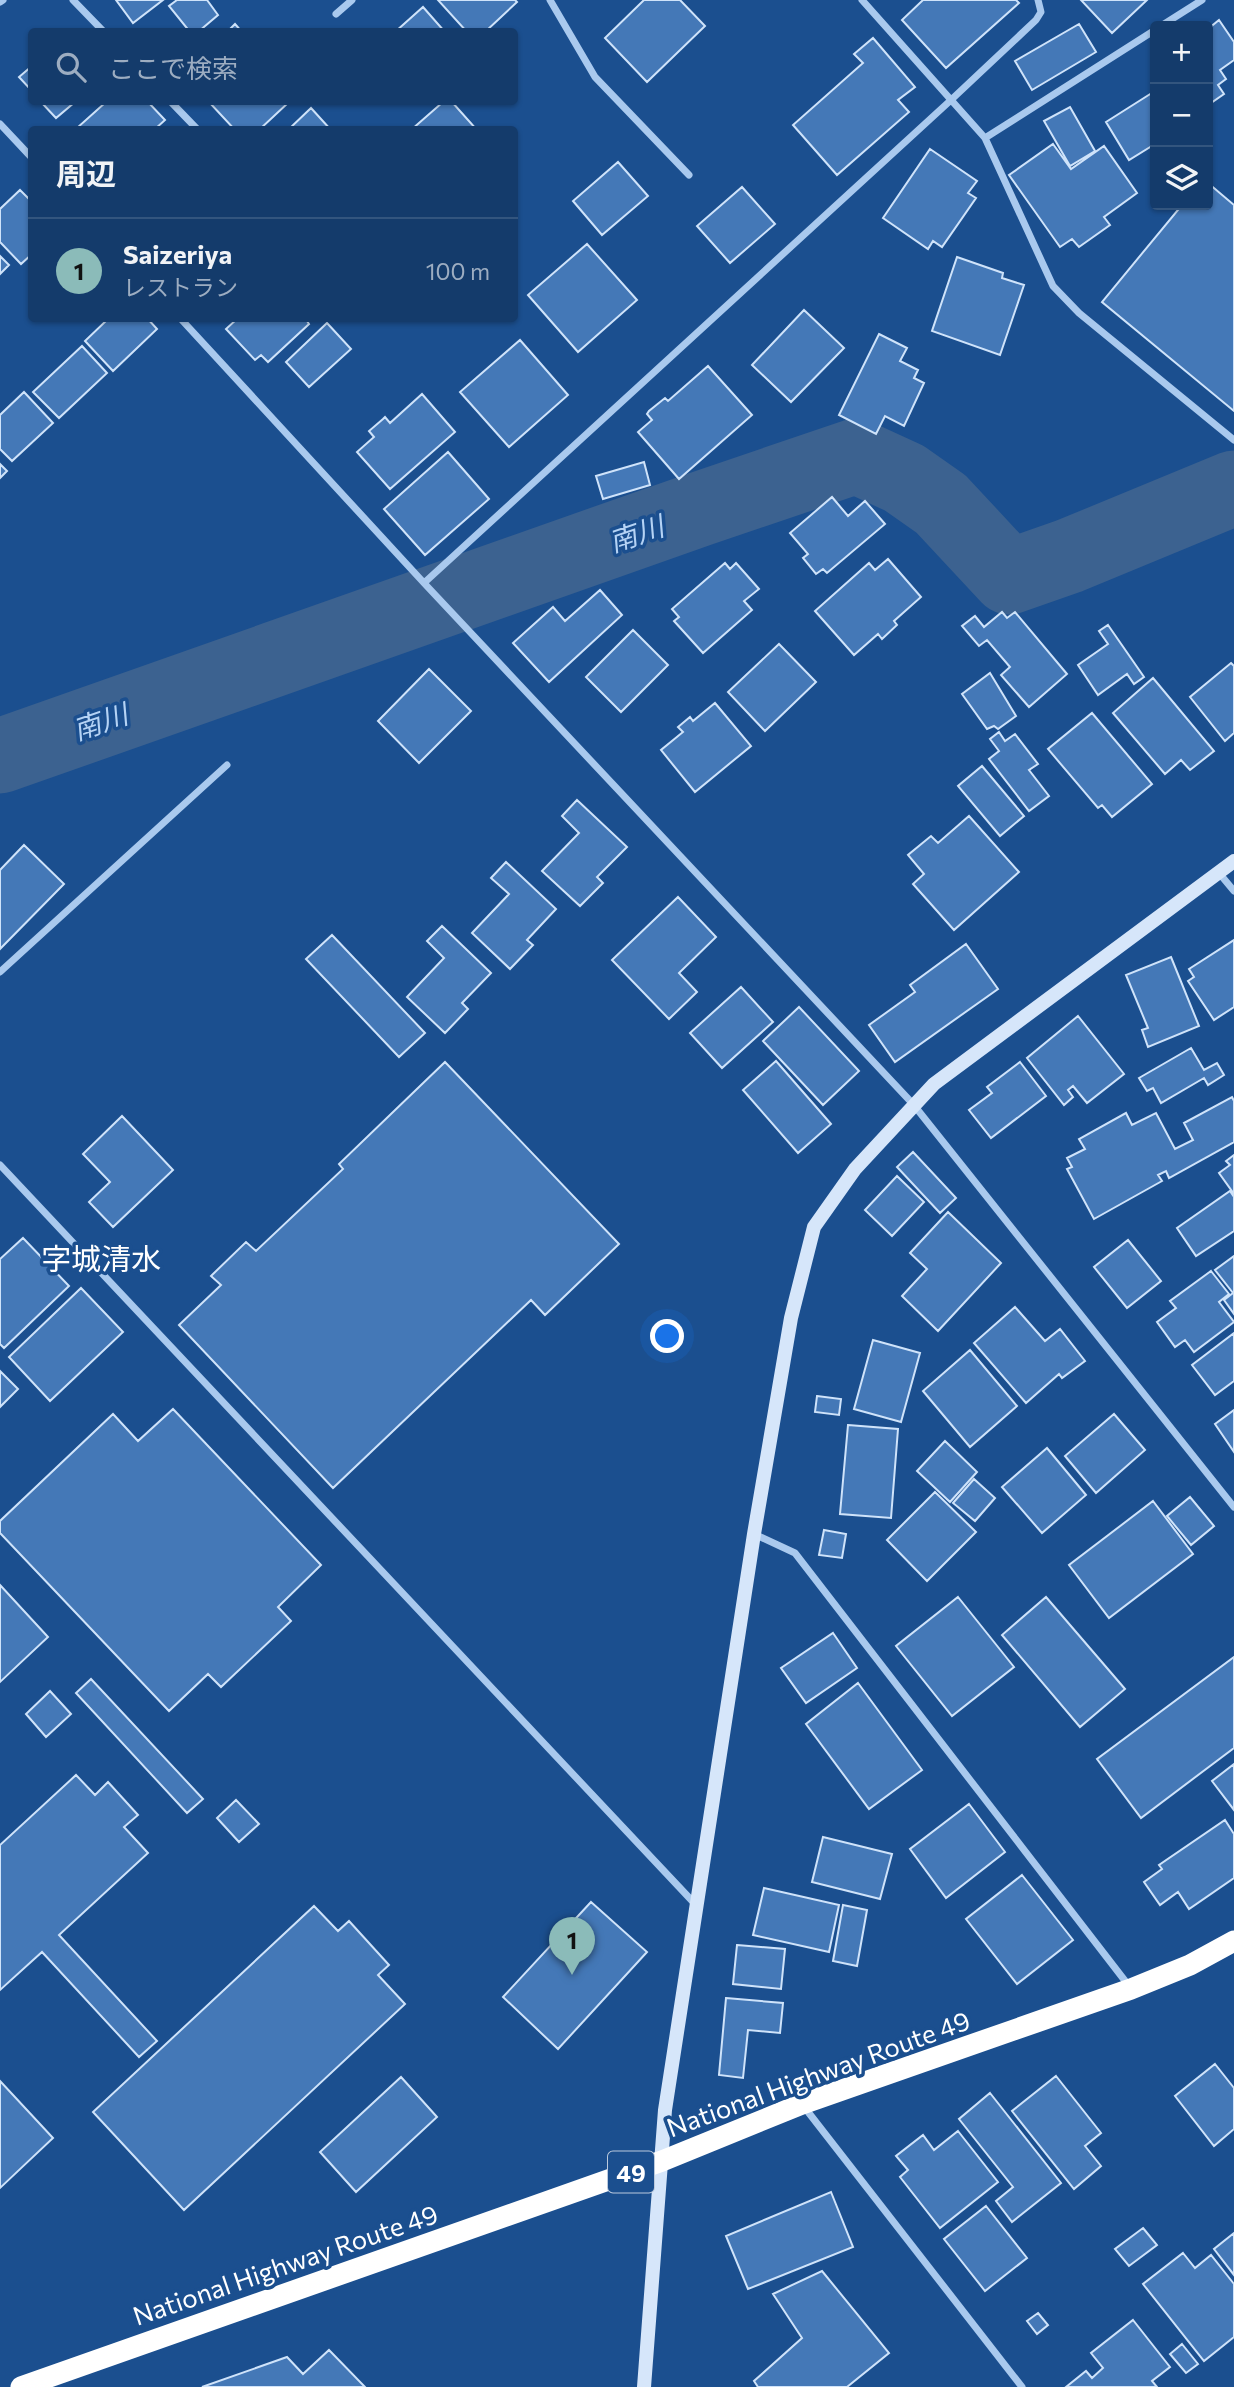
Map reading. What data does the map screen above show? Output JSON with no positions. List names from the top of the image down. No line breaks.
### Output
{"streets":{"highway":["National Highway Route 49","49"]},"districts":["字城清水"],"water":["南川"],"page":{"map_buttons":["+","−"],"search":"ここで検索","heading":"周辺","list":[{"mark":"1","name":"Saizeriya","note":"レストラン","value":"100 m"}],"pins":"1"}}
